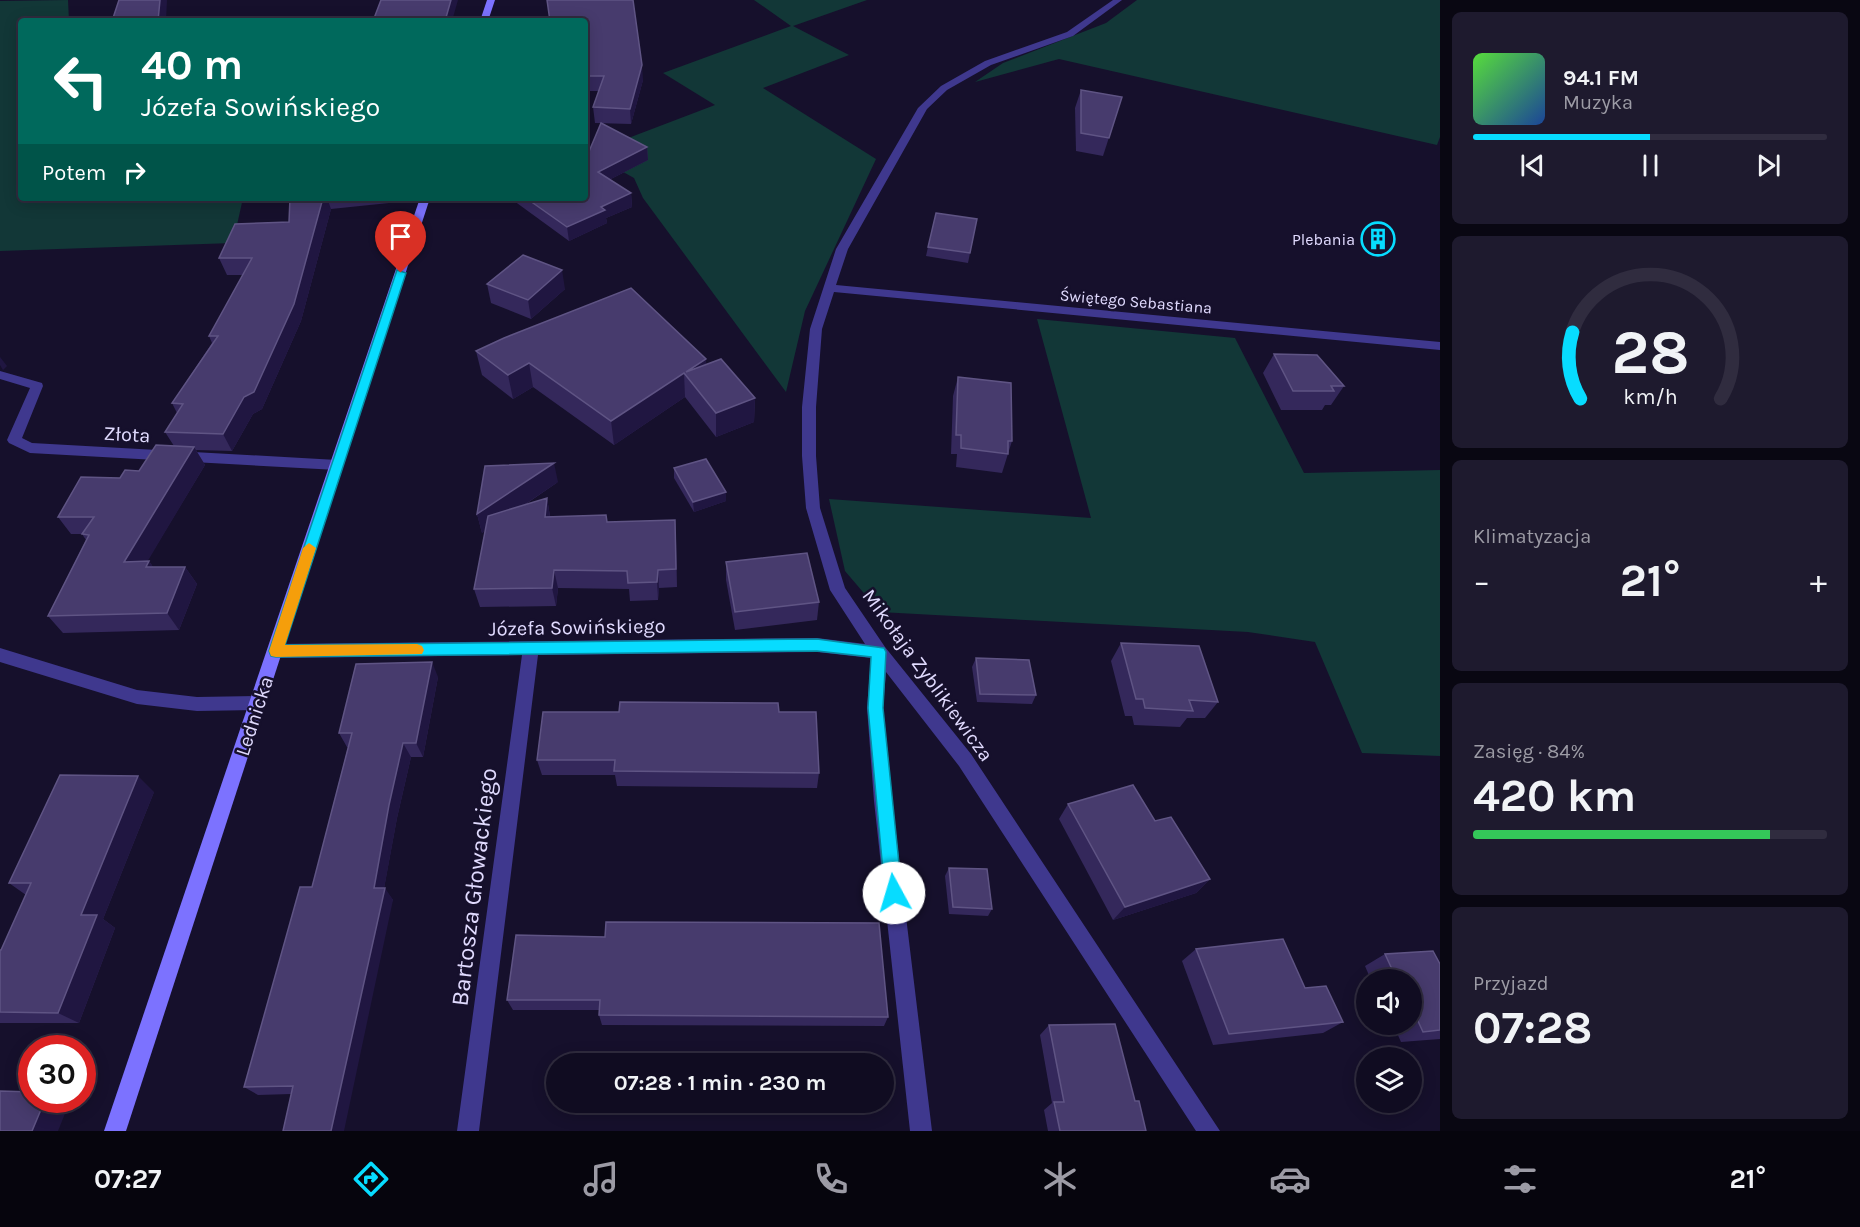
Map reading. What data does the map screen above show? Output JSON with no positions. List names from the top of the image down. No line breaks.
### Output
{"streets":{"main road":["Lednicka"],"street":["Świętego Sebastiana","Złota","Józefa Sowińskiego","Mikołaja Zyblikiewicza","Bartosza Głowackiego"]},"crossings":[["Świętego Sebastiana","Mikołaja Zyblikiewicza"],["Złota","Lednicka"],["Józefa Sowińskiego","Mikołaja Zyblikiewicza"],["Józefa Sowińskiego","Lednicka"],["Józefa Sowińskiego","Bartosza Głowackiego"]],"places":{"building":["Plebania"]},"page":{"turn":["40 m","Józefa Sowińskiego"],"song":["94.1 FM","Muzyka"],"then":"Potem","tile":["Klimatyzacja",["Zasięg · 84%","420 km"],["Przyjazd","07:28"]],"heat":["−","21°","+"],"limit":"30","trip":"07:28 · 1 min · 230 m","tabs":["07:27","21°"],"gauge":["28","km/h"]}}
